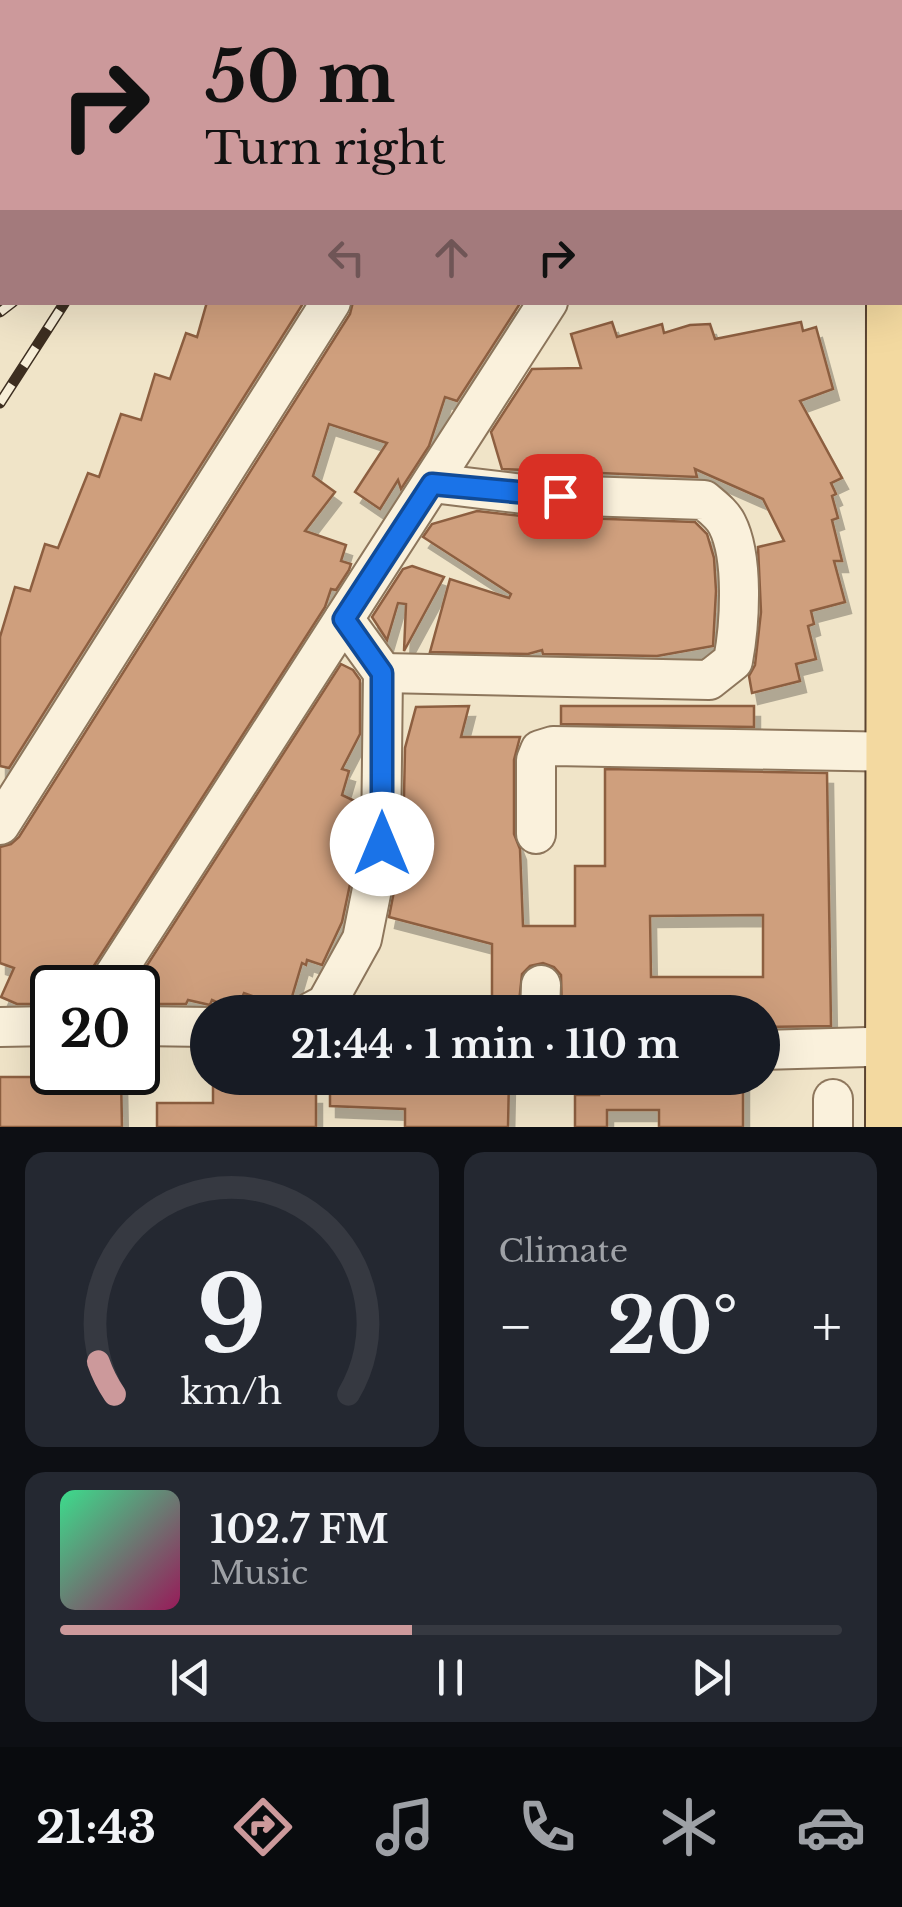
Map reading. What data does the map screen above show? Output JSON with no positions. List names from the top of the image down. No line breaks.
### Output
{"page":{"turn":["50 m","Turn right"],"limit":"20","trip":"21:44 · 1 min · 110 m","tile":"Climate","heat":["−","20°","+"],"song":["102.7 FM","Music"],"tabs":"21:43","gauge":["9","km/h"]}}
